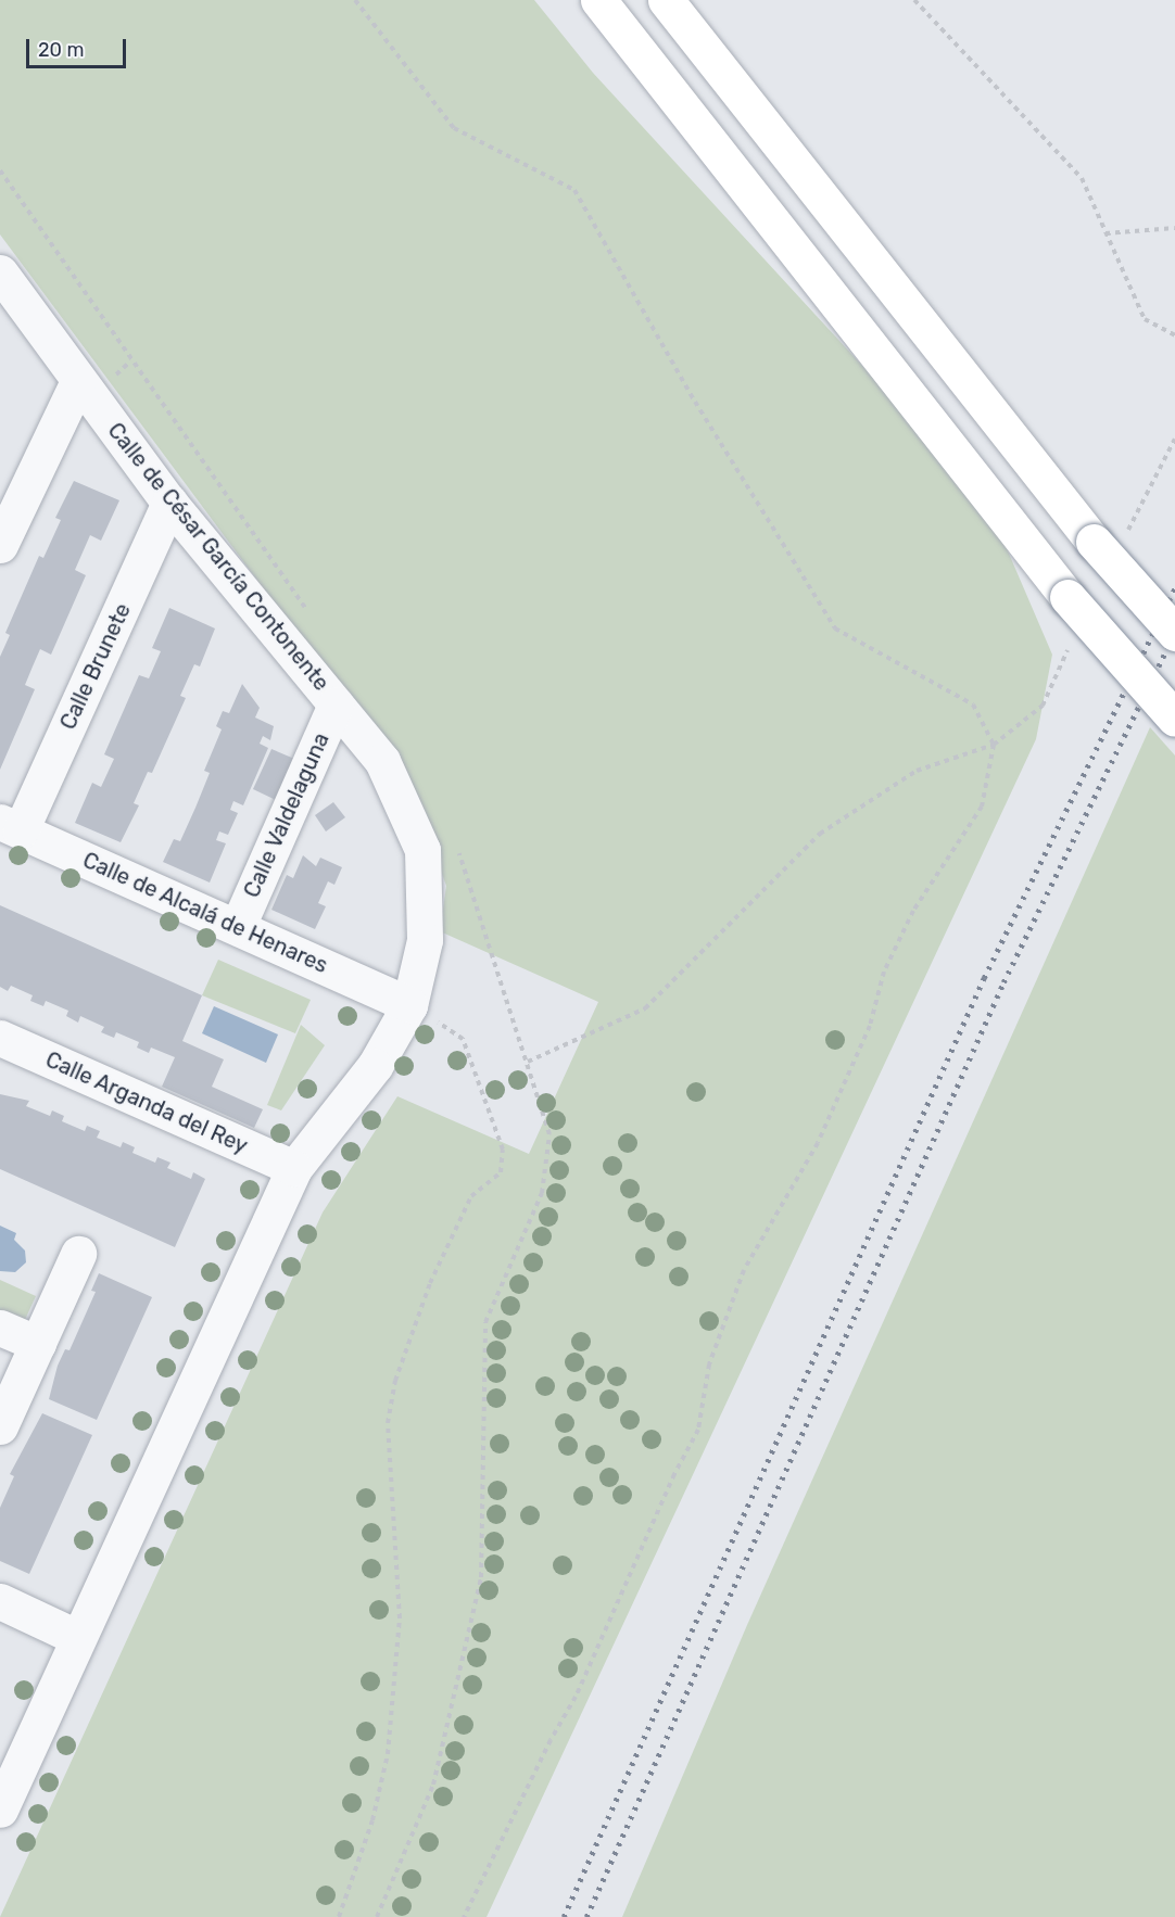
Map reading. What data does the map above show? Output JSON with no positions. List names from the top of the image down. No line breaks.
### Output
{"streets":{"street":["Calle de César García Contonente","Calle Brunete","Calle Valdelaguna","Calle de Alcalá de Henares","Calle Arganda del Rey"]},"crossings":[["Calle de César García Contonente","Calle Brunete"],["Calle de César García Contonente","Calle Valdelaguna"],["Calle de César García Contonente","Calle de Alcalá de Henares"],["Calle Brunete","Calle de Alcalá de Henares"],["Calle Valdelaguna","Calle de Alcalá de Henares"]],"scale_bar":"20 m"}
